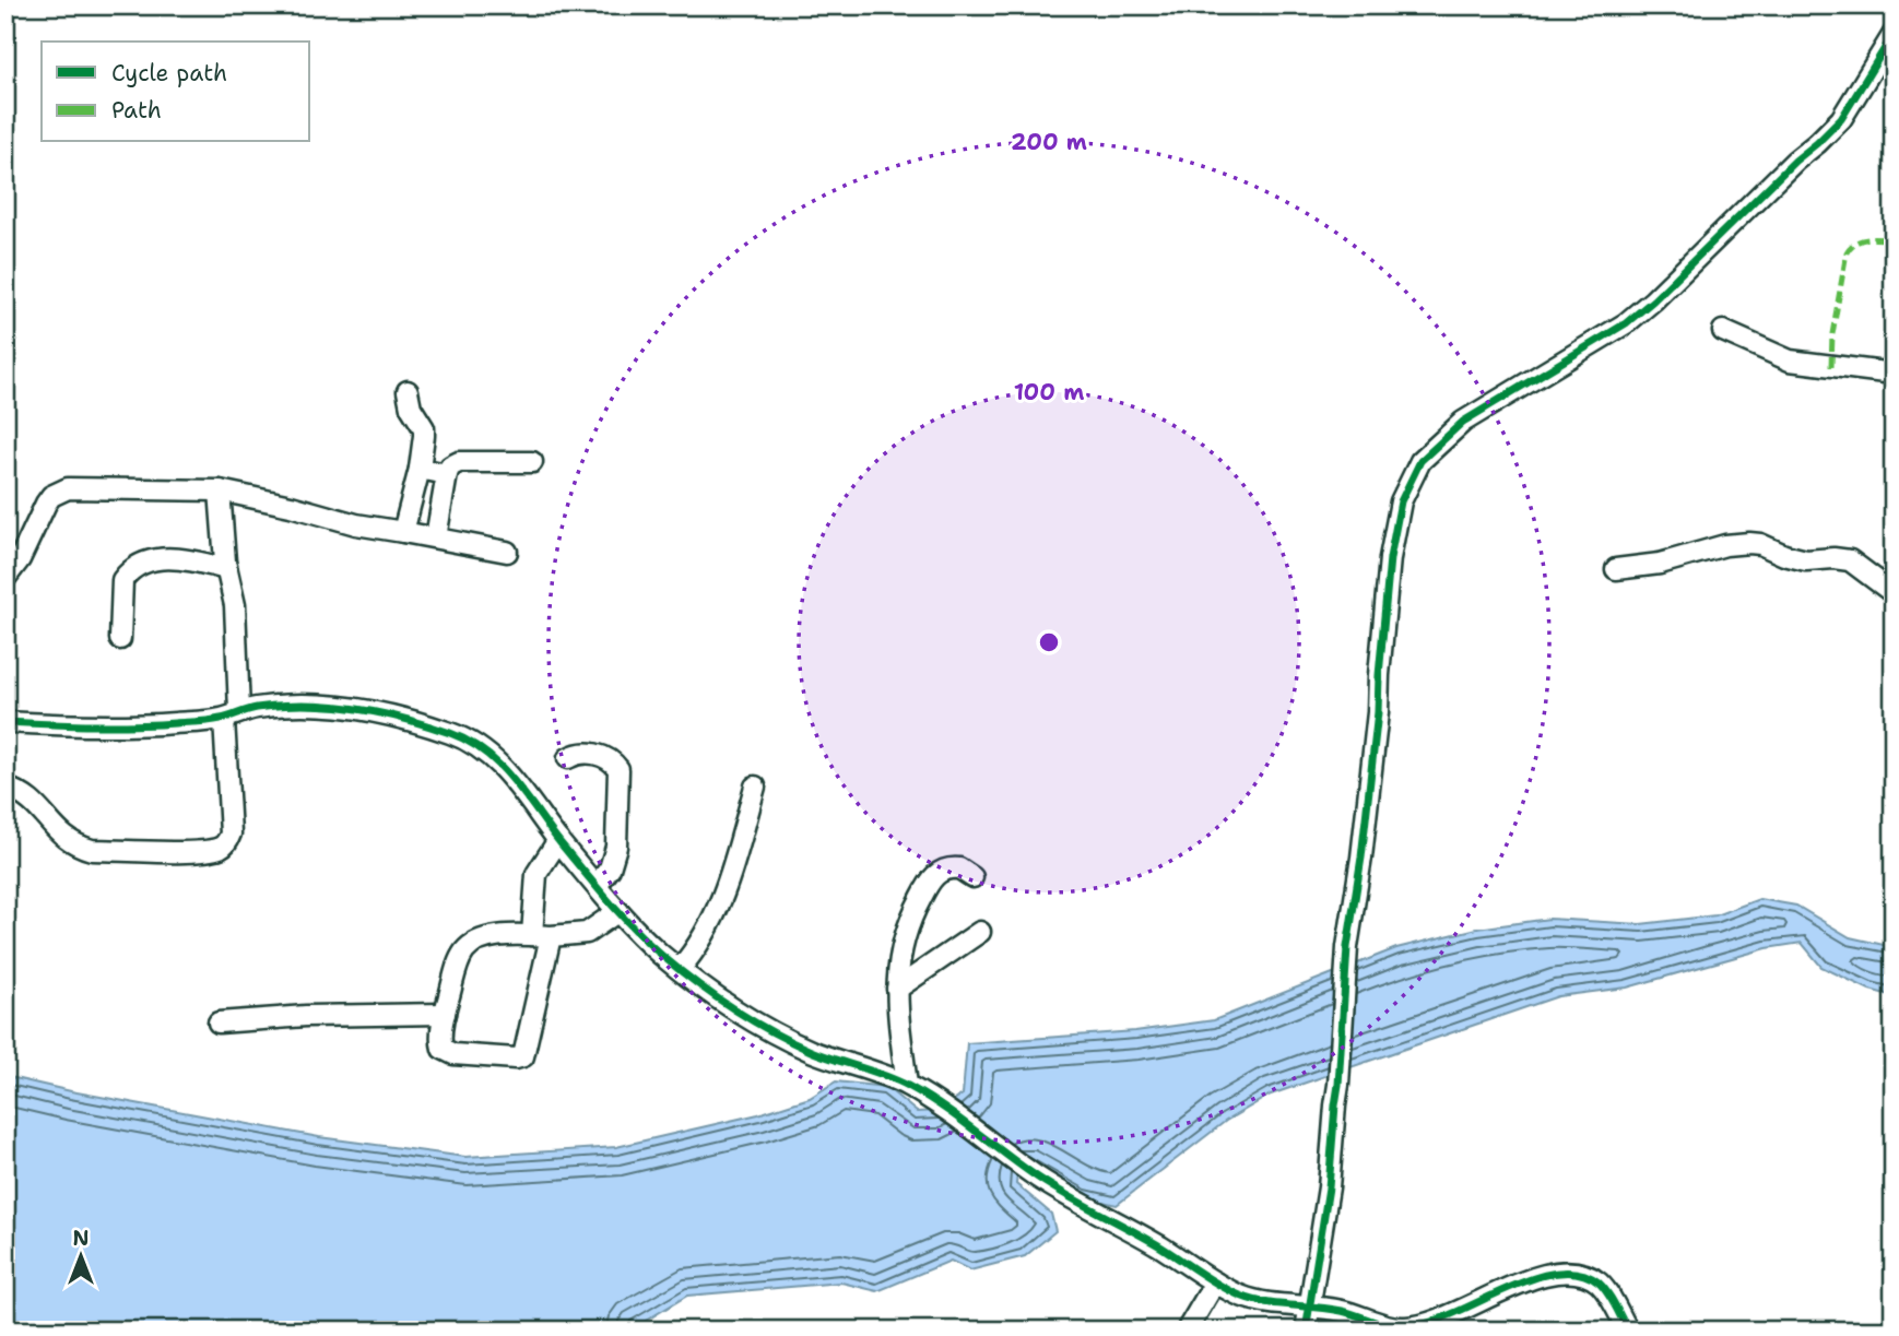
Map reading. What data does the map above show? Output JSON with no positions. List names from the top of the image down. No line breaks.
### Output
{"legend":["Cycle path","Path"],"north":"top","rings":["200 m","100 m"]}
